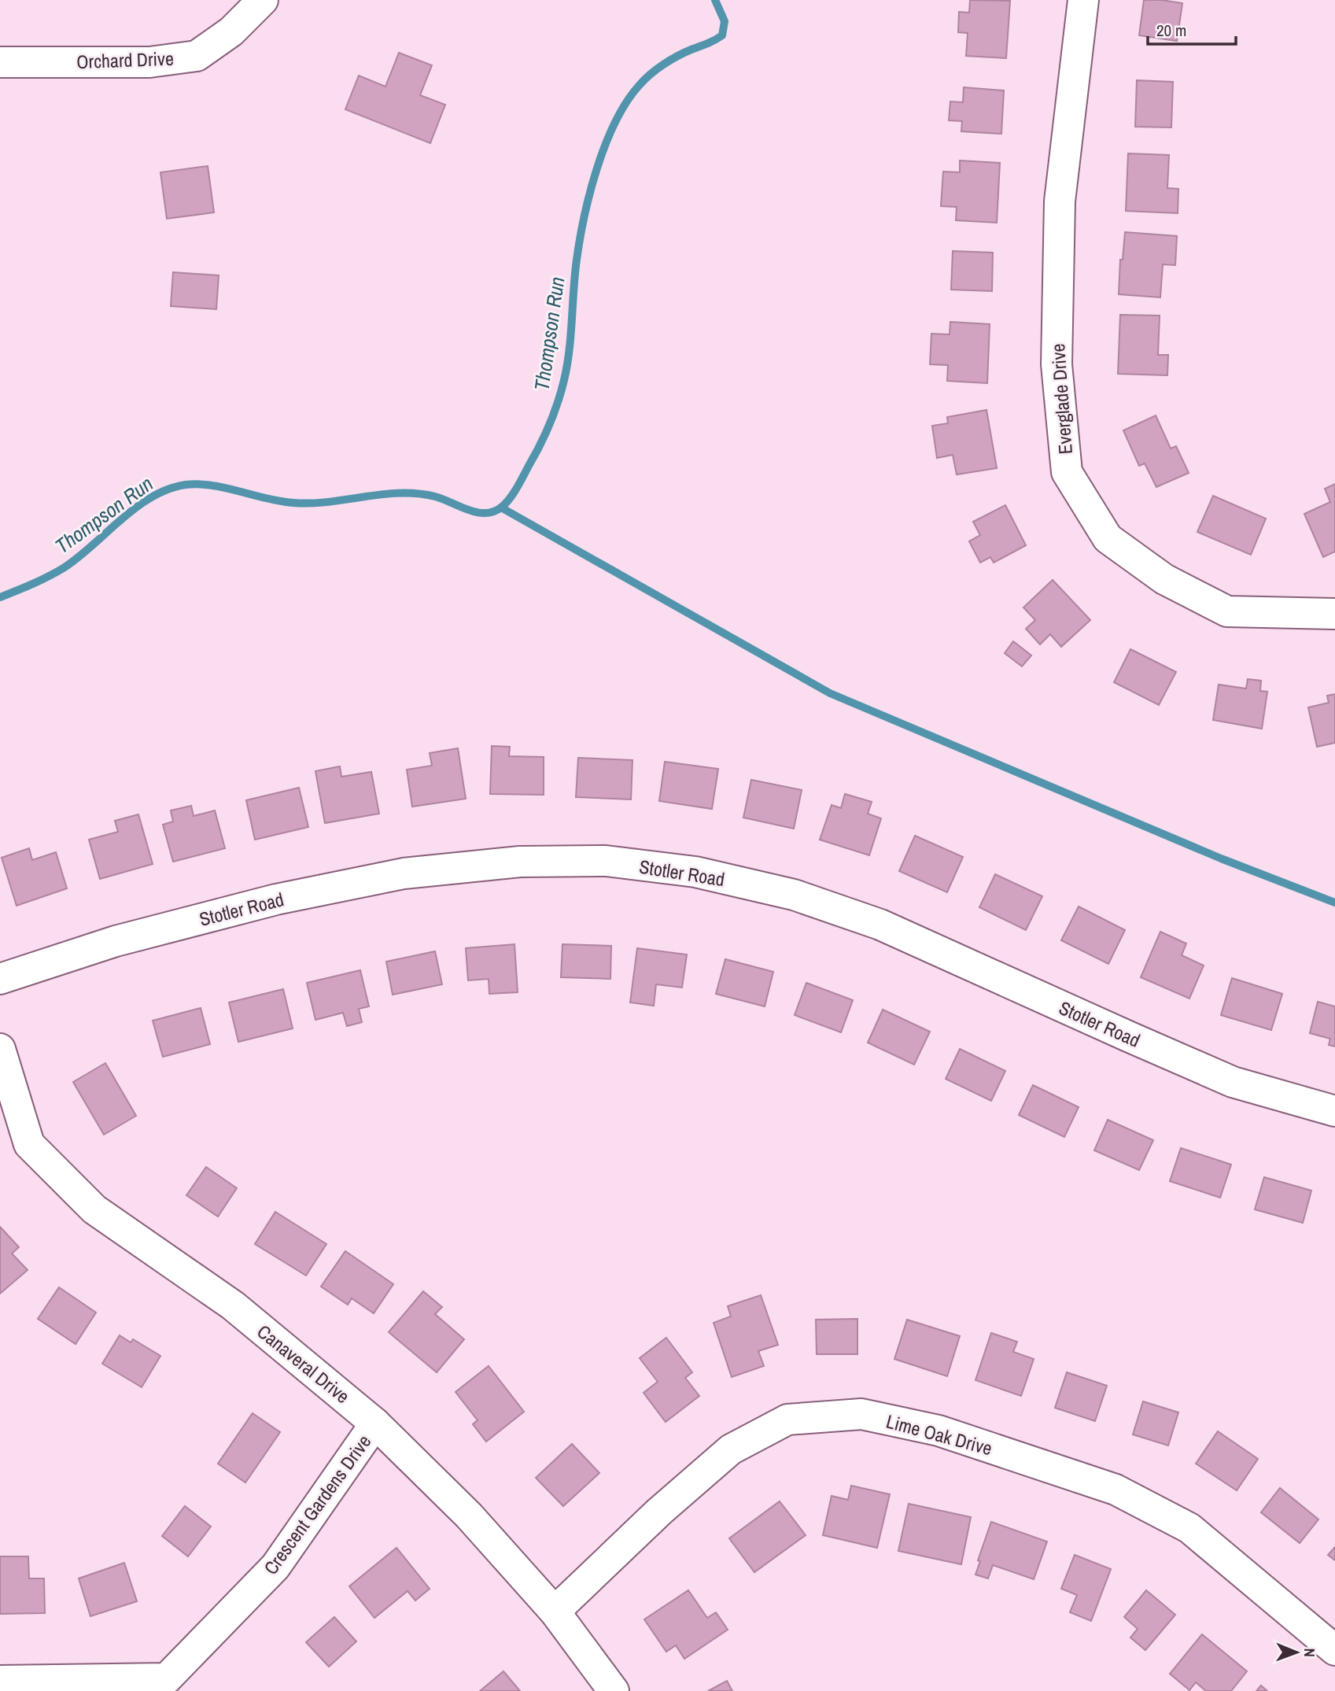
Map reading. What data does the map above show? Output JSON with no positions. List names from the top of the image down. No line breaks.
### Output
{"streets":{"street":["Orchard Drive","Everglade Drive","Stotler Road","Canaveral Drive","Lime Oak Drive","Crescent Gardens Drive"]},"crossings":[["Canaveral Drive","Lime Oak Drive"],["Canaveral Drive","Crescent Gardens Drive"]],"water":["Thompson Run"],"scale_bar":"20 m","north":"right"}
